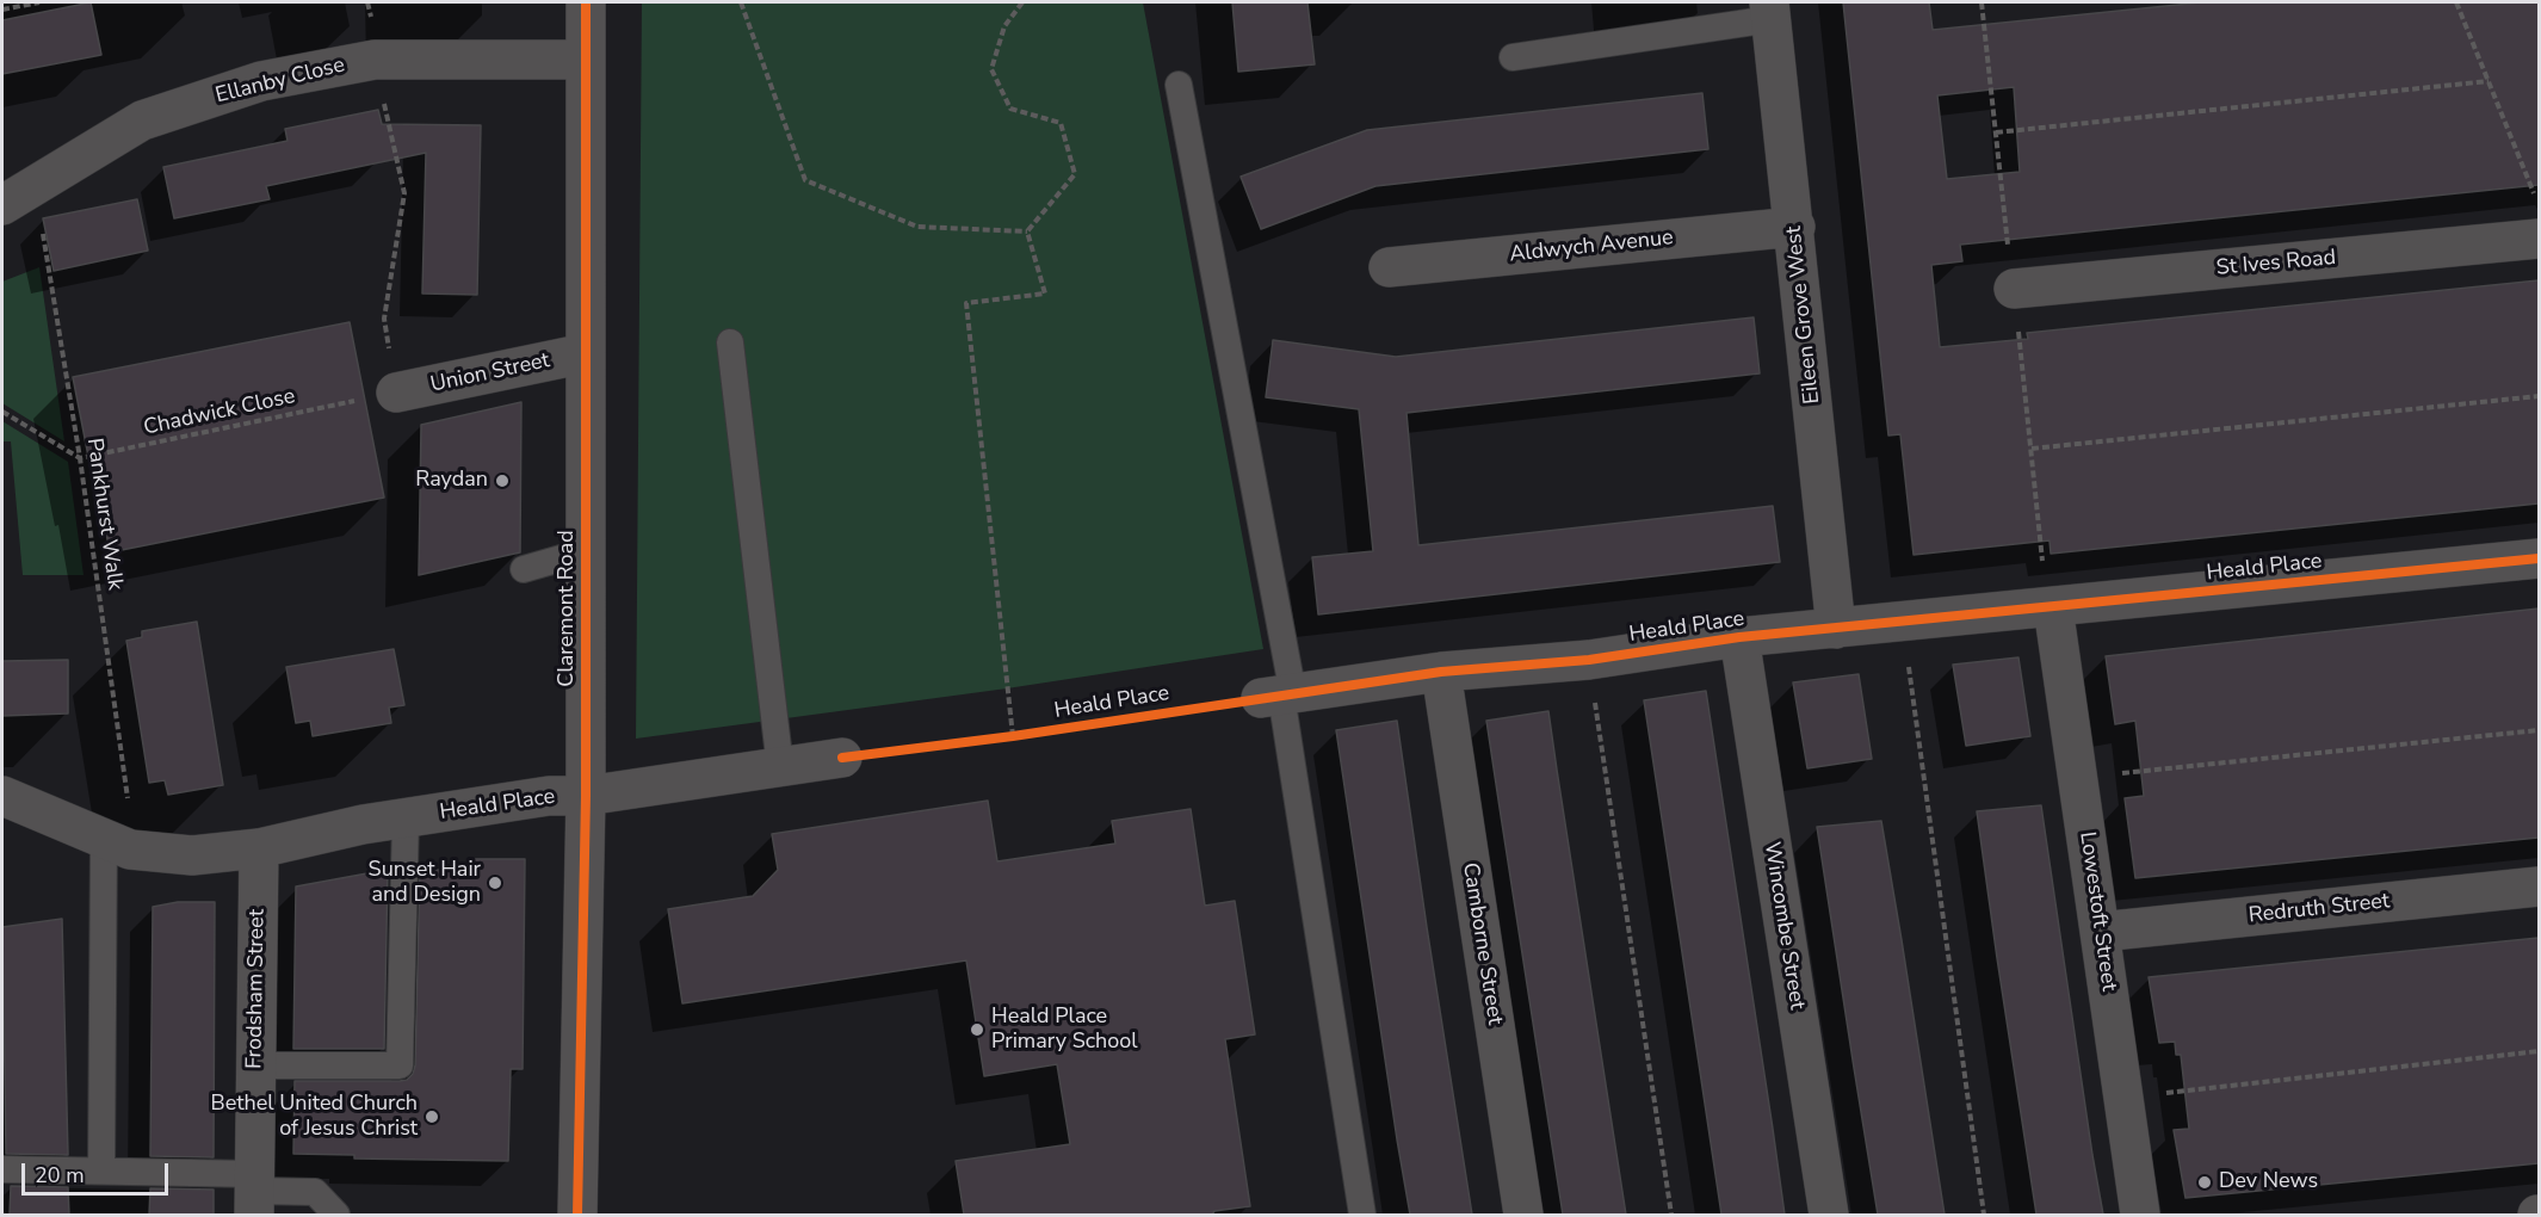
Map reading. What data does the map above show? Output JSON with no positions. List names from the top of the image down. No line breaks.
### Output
{"streets":{"street":["Ellanby Close","Aldwych Avenue","St Ives Road","Eileen Grove West","Union Street","Heald Place","Claremont Road","Redruth Street","Lowestoft Street","Wincombe Street","Camborne Street","Frodsham Street"],"path":["Chadwick Close","Pankhurst Walk"]},"crossings":[["Ellanby Close","Pankhurst Walk"],["Ellanby Close","Claremont Road"],["Aldwych Avenue","Eileen Grove West"],["Eileen Grove West","Heald Place"],["Union Street","Chadwick Close"],["Union Street","Claremont Road"],["Chadwick Close","Pankhurst Walk"],["Pankhurst Walk","Heald Place"],["Heald Place","Claremont Road"],["Heald Place","Lowestoft Street"],["Heald Place","Wincombe Street"],["Heald Place","Camborne Street"],["Heald Place","Frodsham Street"],["Redruth Street","Lowestoft Street"]],"places":["Raydan","Sunset Hair and Design","Heald Place Primary School","Bethel United Church of Jesus Christ","Dev News"],"scale_bar":"20 m"}
